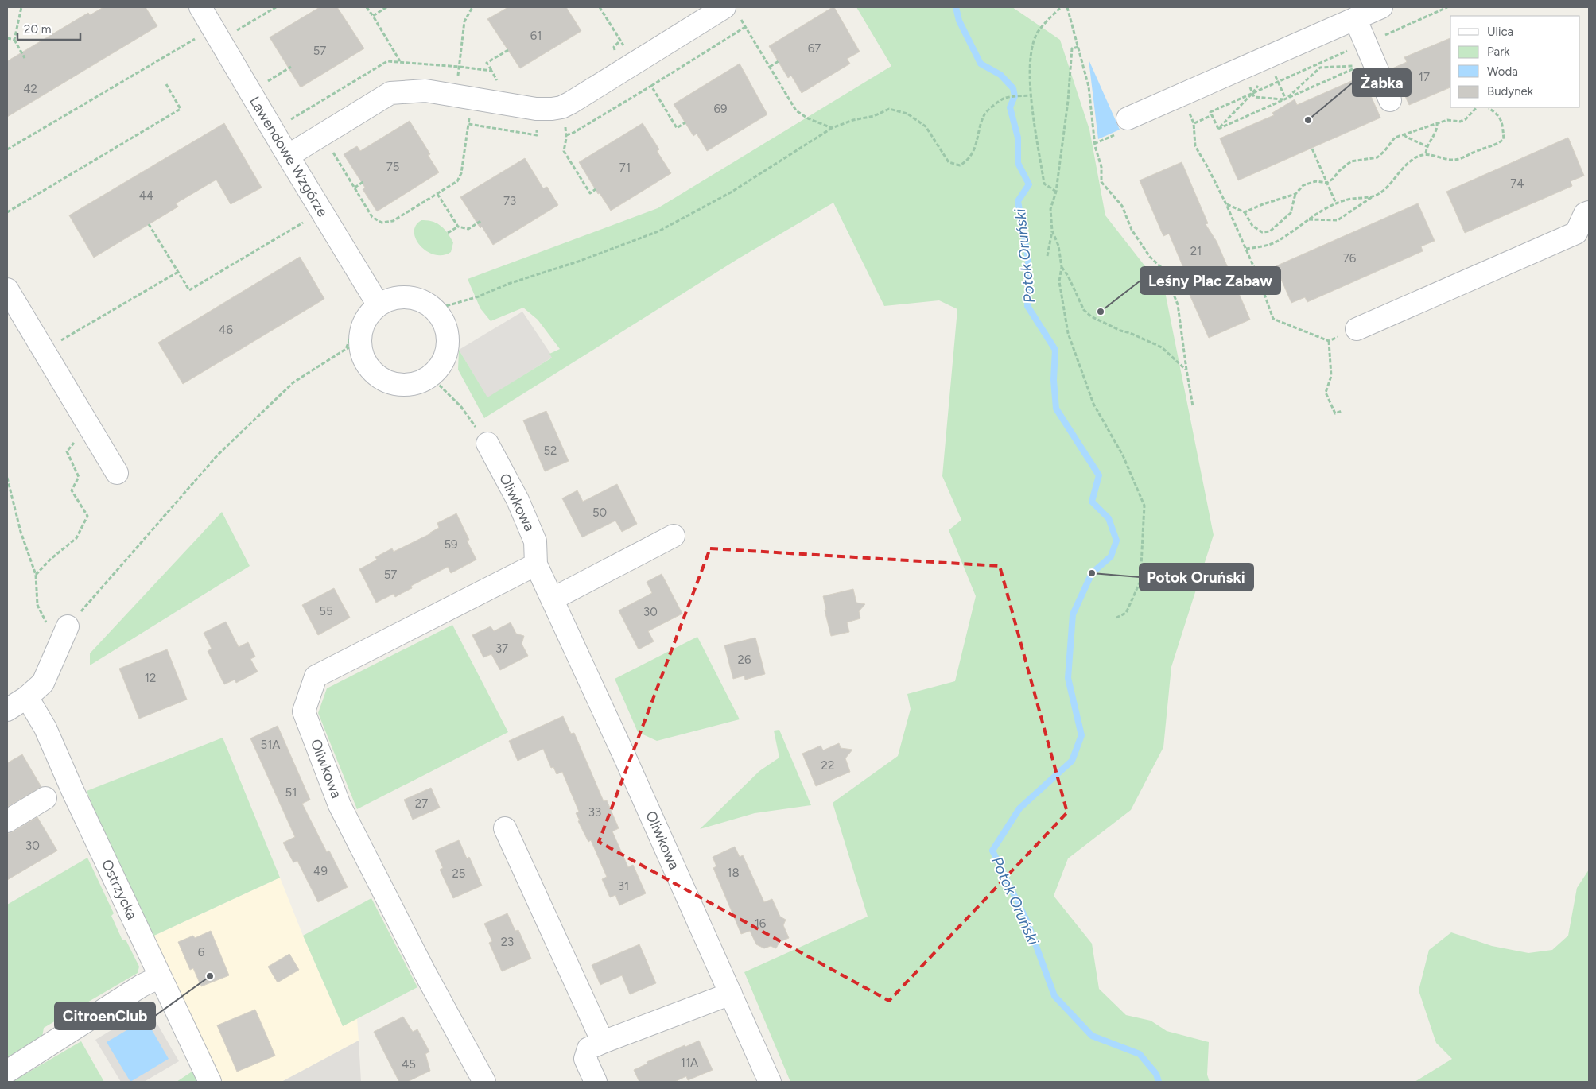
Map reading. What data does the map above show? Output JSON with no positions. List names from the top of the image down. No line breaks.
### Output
{"streets":{"street":["Lawendowe Wzgórze","Oliwkowa","Ostrzycka"]},"water":["Potok Oruński"],"places":["Żabka","Leśny Plac Zabaw","Potok Oruński","CitroenClub"],"house_numbers":["61","67","57","17","42","69","75","71","74","44","73","21","76","46","52","50","59","57","55","30","37","26","12","51A","22","51","27","33","30","49","18","25","31","16","23","6","11A","45"],"legend":["Ulica","Park","Woda","Budynek"],"scale_bar":"20 m"}
